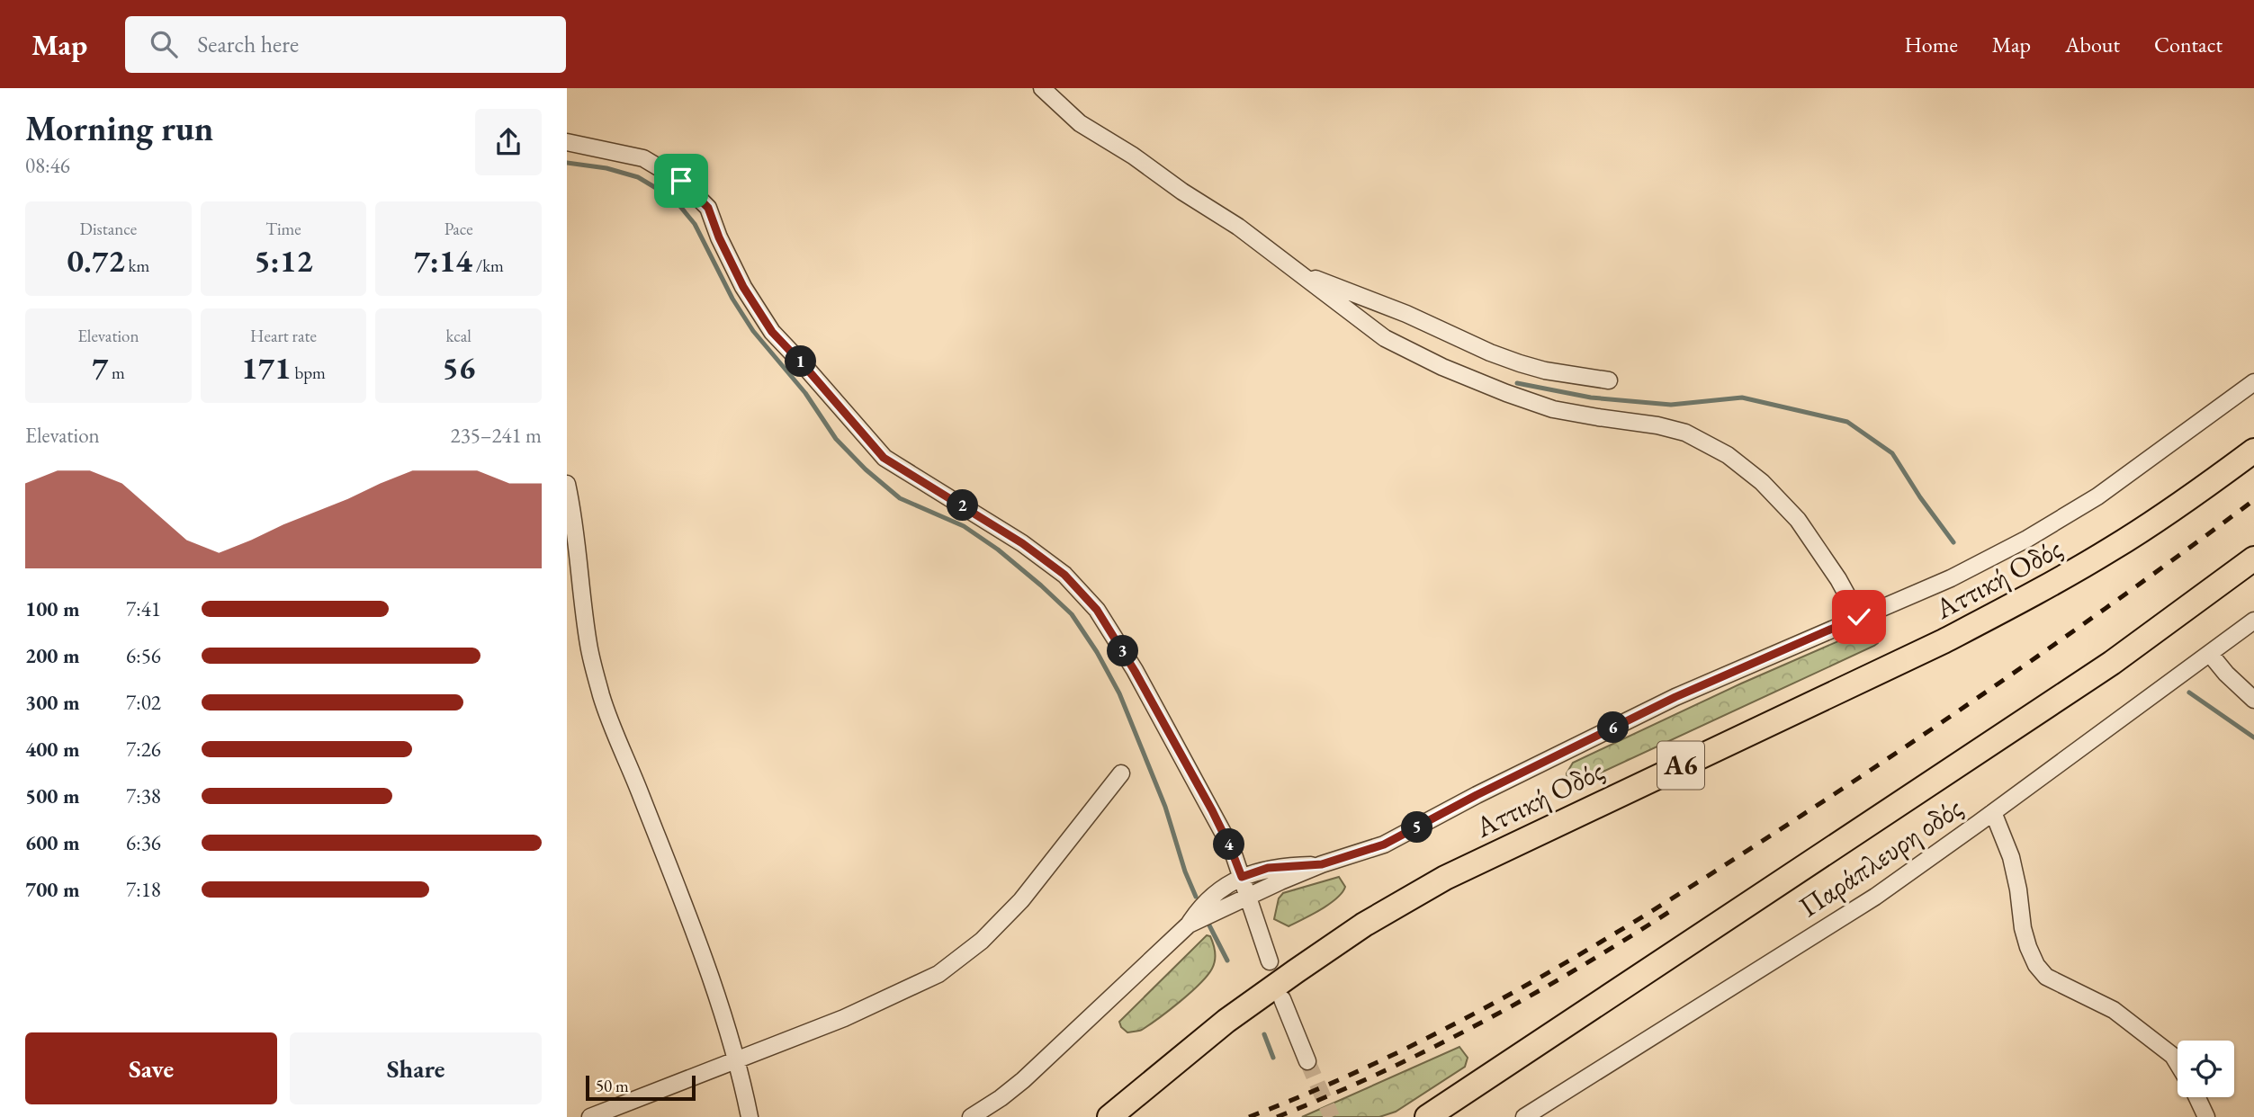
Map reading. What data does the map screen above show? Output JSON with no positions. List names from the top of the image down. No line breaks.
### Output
{"streets":{"highway":["Αττική Οδός","Α6"],"street":["Παράπλευρη οδός"]},"scale_bar":"50 m","page":{"header":"Map","search":"Search here","nav":["Home","Map","About","Contact"],"heading":["Morning run","08:46"],"stats":[["Distance","0.72 km"],["Time","5:12"],["Pace","7:14 /km"],["Elevation","7 m"],["Heart rate","171 bpm"],["kcal","56"]],"pins":["1","2","3","6","5","4"],"chart":["Elevation","235–241 m"],"list":[{"name":"100 m","note":"7:41"},{"name":"200 m","note":"6:56"},{"name":"300 m","note":"7:02"},{"name":"400 m","note":"7:26"},{"name":"500 m","note":"7:38"},{"name":"600 m","note":"6:36"},{"name":"700 m","note":"7:18"}],"buttons":["Save","Share"],"scale":"50 m"}}
